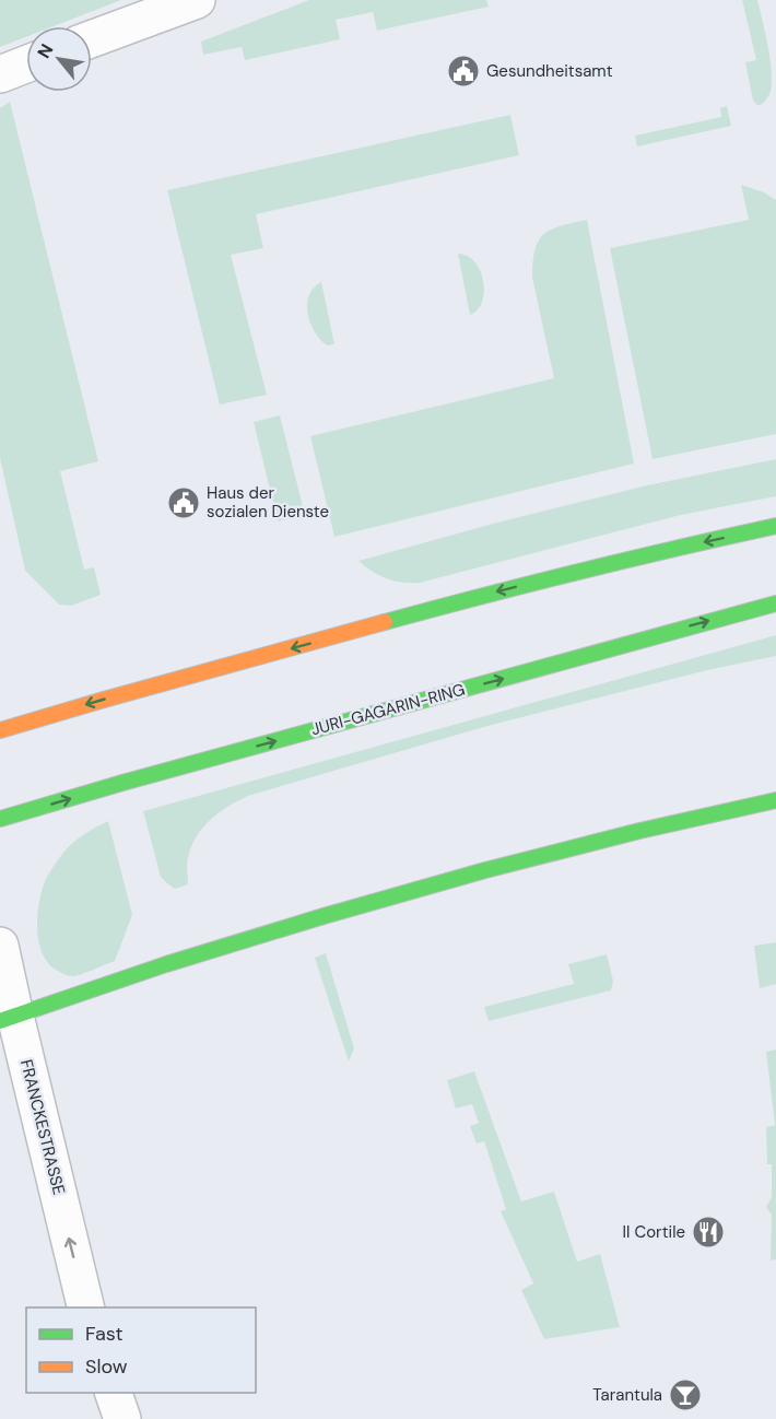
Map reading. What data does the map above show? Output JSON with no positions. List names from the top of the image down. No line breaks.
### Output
{"streets":{"street":["JURI-GAGARIN-RING","FRANCKESTRASSE"]},"one_way":["FRANCKESTRASSE"],"places":{"public building":["Gesundheitsamt","Haus der sozialen Dienste"],"restaurant":["Il Cortile"],"bar":["Tarantula"]},"legend":["Fast","Slow"],"north":"top left"}
